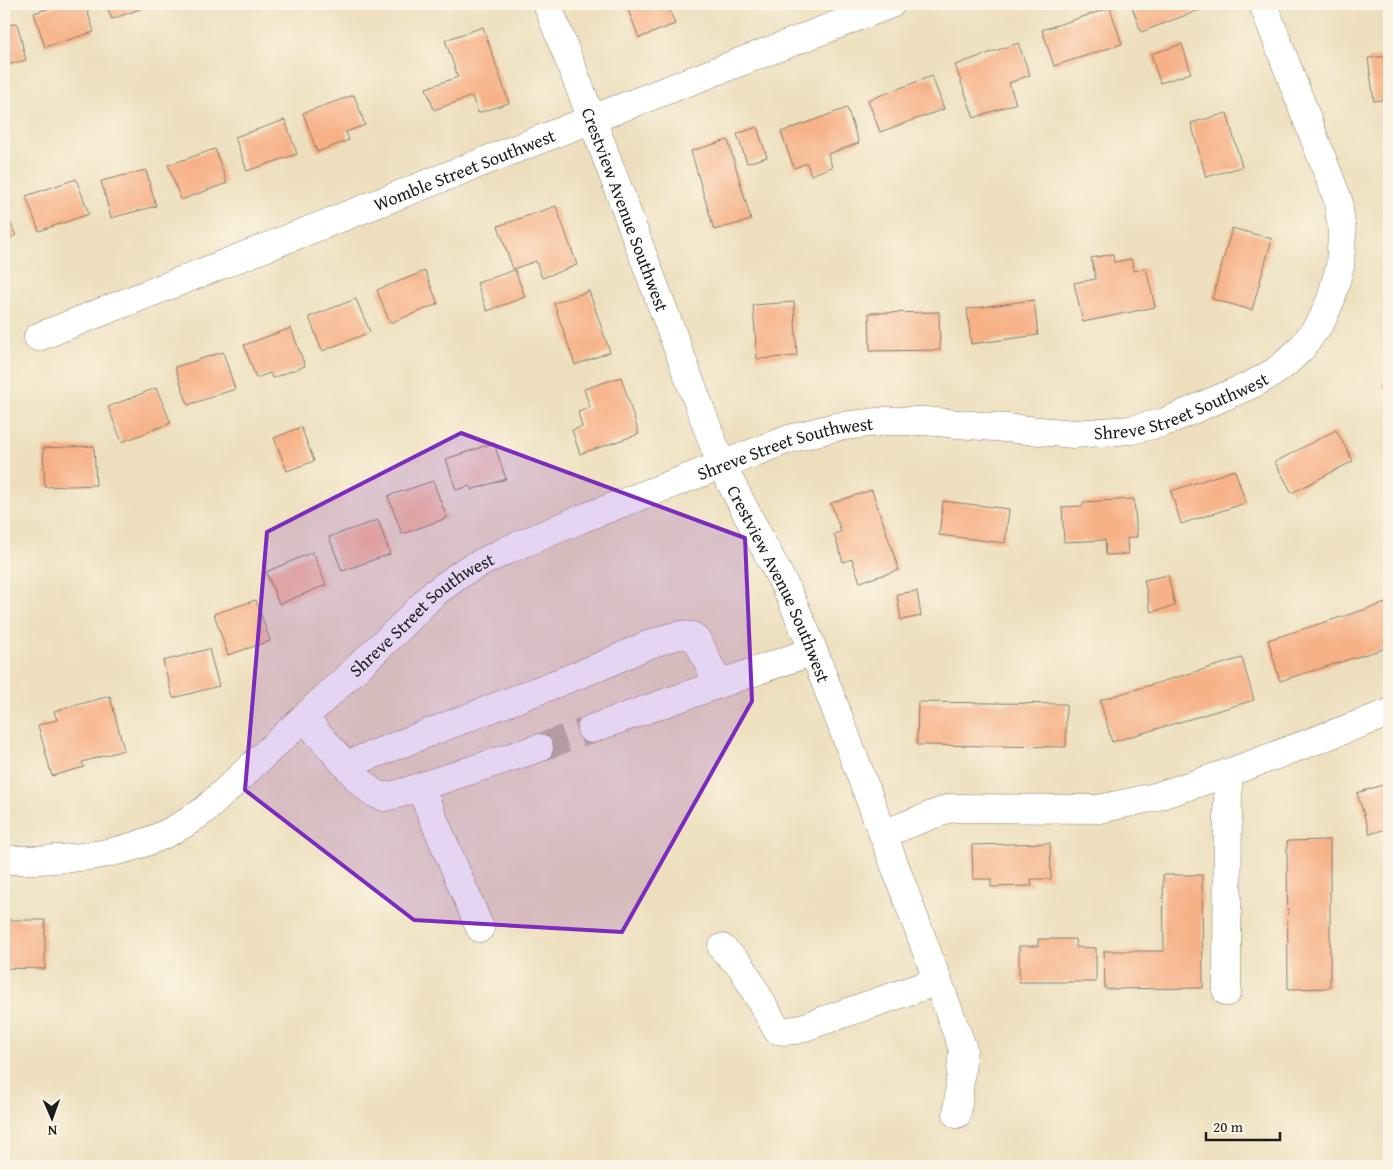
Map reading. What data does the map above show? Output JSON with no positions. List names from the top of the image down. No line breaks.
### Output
{"streets":{"street":["Womble Street Southwest","Crestview Avenue Southwest","Shreve Street Southwest"]},"crossings":[["Womble Street Southwest","Crestview Avenue Southwest"],["Crestview Avenue Southwest","Shreve Street Southwest"]],"scale_bar":"20 m","north":"bottom"}
